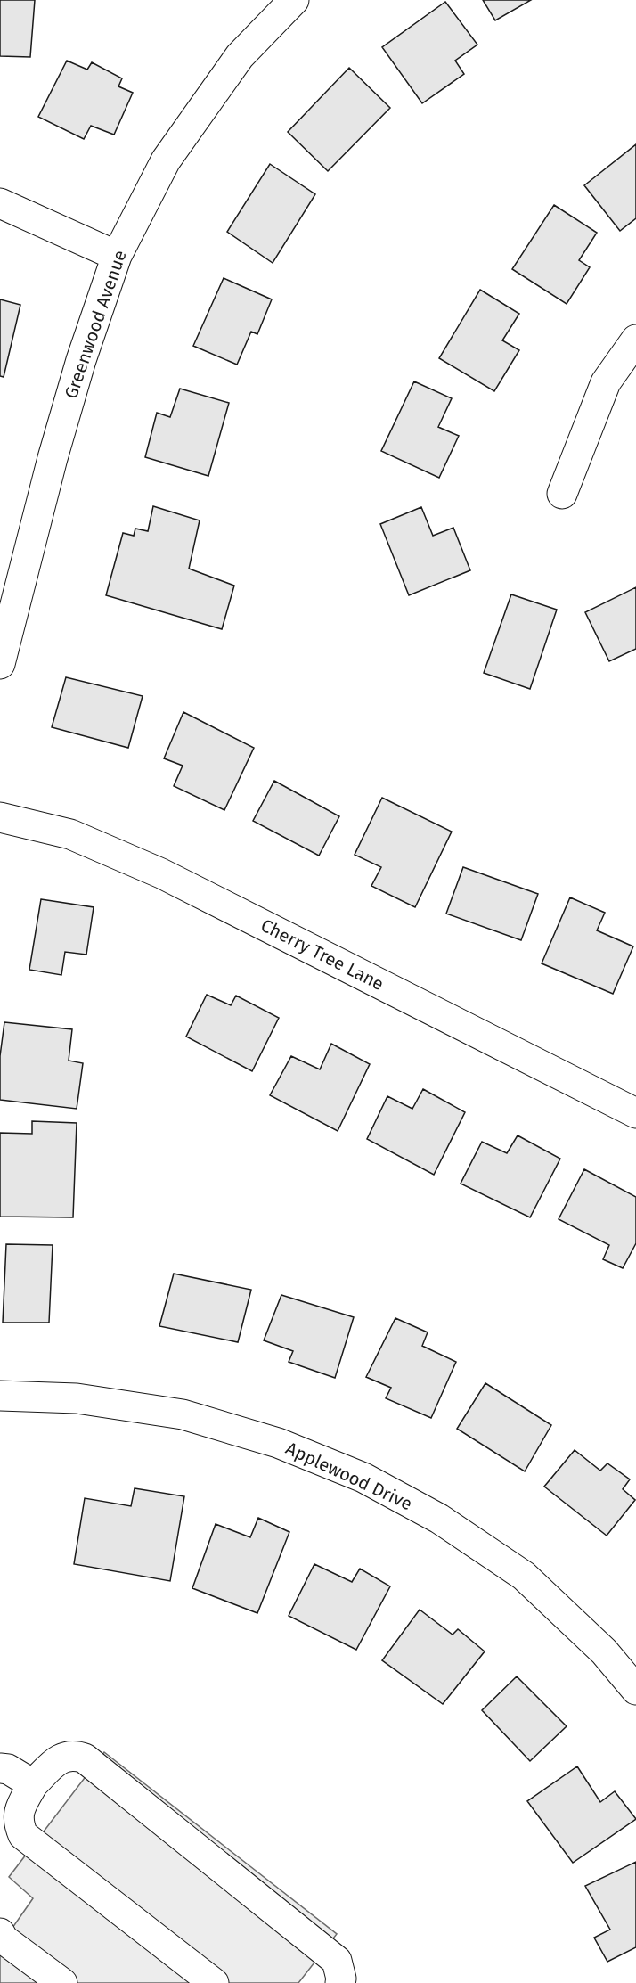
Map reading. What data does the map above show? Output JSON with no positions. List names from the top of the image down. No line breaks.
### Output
{"streets":{"street":["Greenwood Avenue","Cherry Tree Lane","Applewood Drive"]}}
